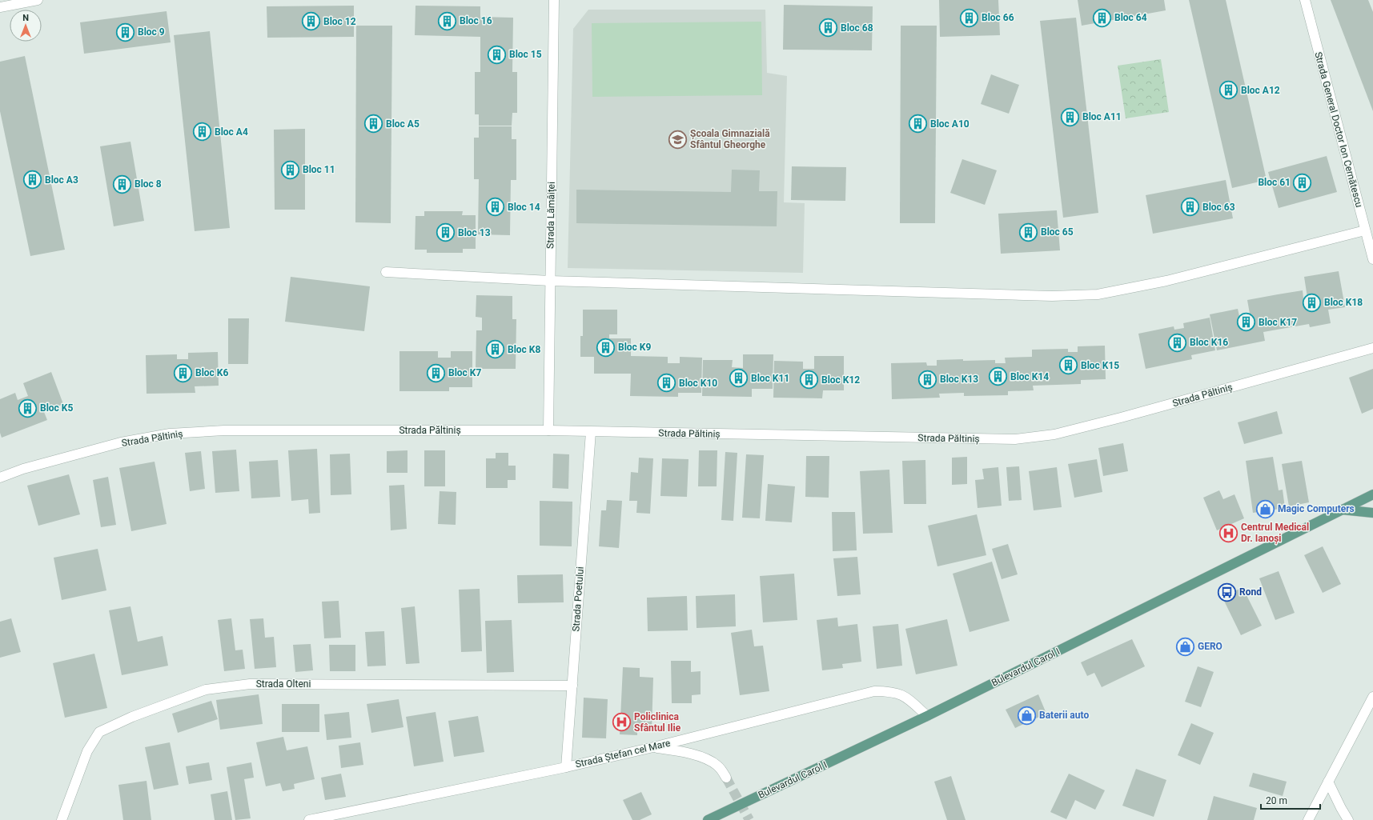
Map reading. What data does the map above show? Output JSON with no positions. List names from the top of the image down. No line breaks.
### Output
{"streets":{"main road":["Bulevardul Carol I"],"street":["Strada General Doctor Ion Cernătescu","Strada Lămâiței","Strada Păltiniș","Strada Poetului","Strada Olteni","Strada Ștefan cel Mare"]},"crossings":[["Strada Lămâiței","Strada Păltiniș"],["Strada Păltiniș","Strada Poetului"],["Strada Poetului","Strada Olteni"],["Strada Poetului","Strada Ștefan cel Mare"],["Bulevardul Carol I","Strada Ștefan cel Mare"]],"places":{"building":["Bloc 66","Bloc 64","Bloc 16","Bloc 12","Bloc 68","Bloc 9","Bloc 15","Bloc A12","Bloc A11","Bloc A5","Bloc A10","Bloc A4","Bloc 11","Bloc A3","Bloc 61","Bloc 8","Bloc 14","Bloc 63","Bloc 65","Bloc 13","Bloc K18","Bloc K17","Bloc K16","Bloc K9","Bloc K8","Bloc K15","Bloc K6","Bloc K7","Bloc K14","Bloc K11","Bloc K13","Bloc K12","Bloc K10","Bloc K5"],"school or university":["Școala Gimnazială Sfântul Gheorghe"],"shop":["Magic Computers","GERO","Baterii auto"],"hospital":["Centrul Medical Dr. Ianoși","Policlinica Sfântul Ilie"],"bus stop":["Rond"]},"scale_bar":"20 m","north":"top"}
